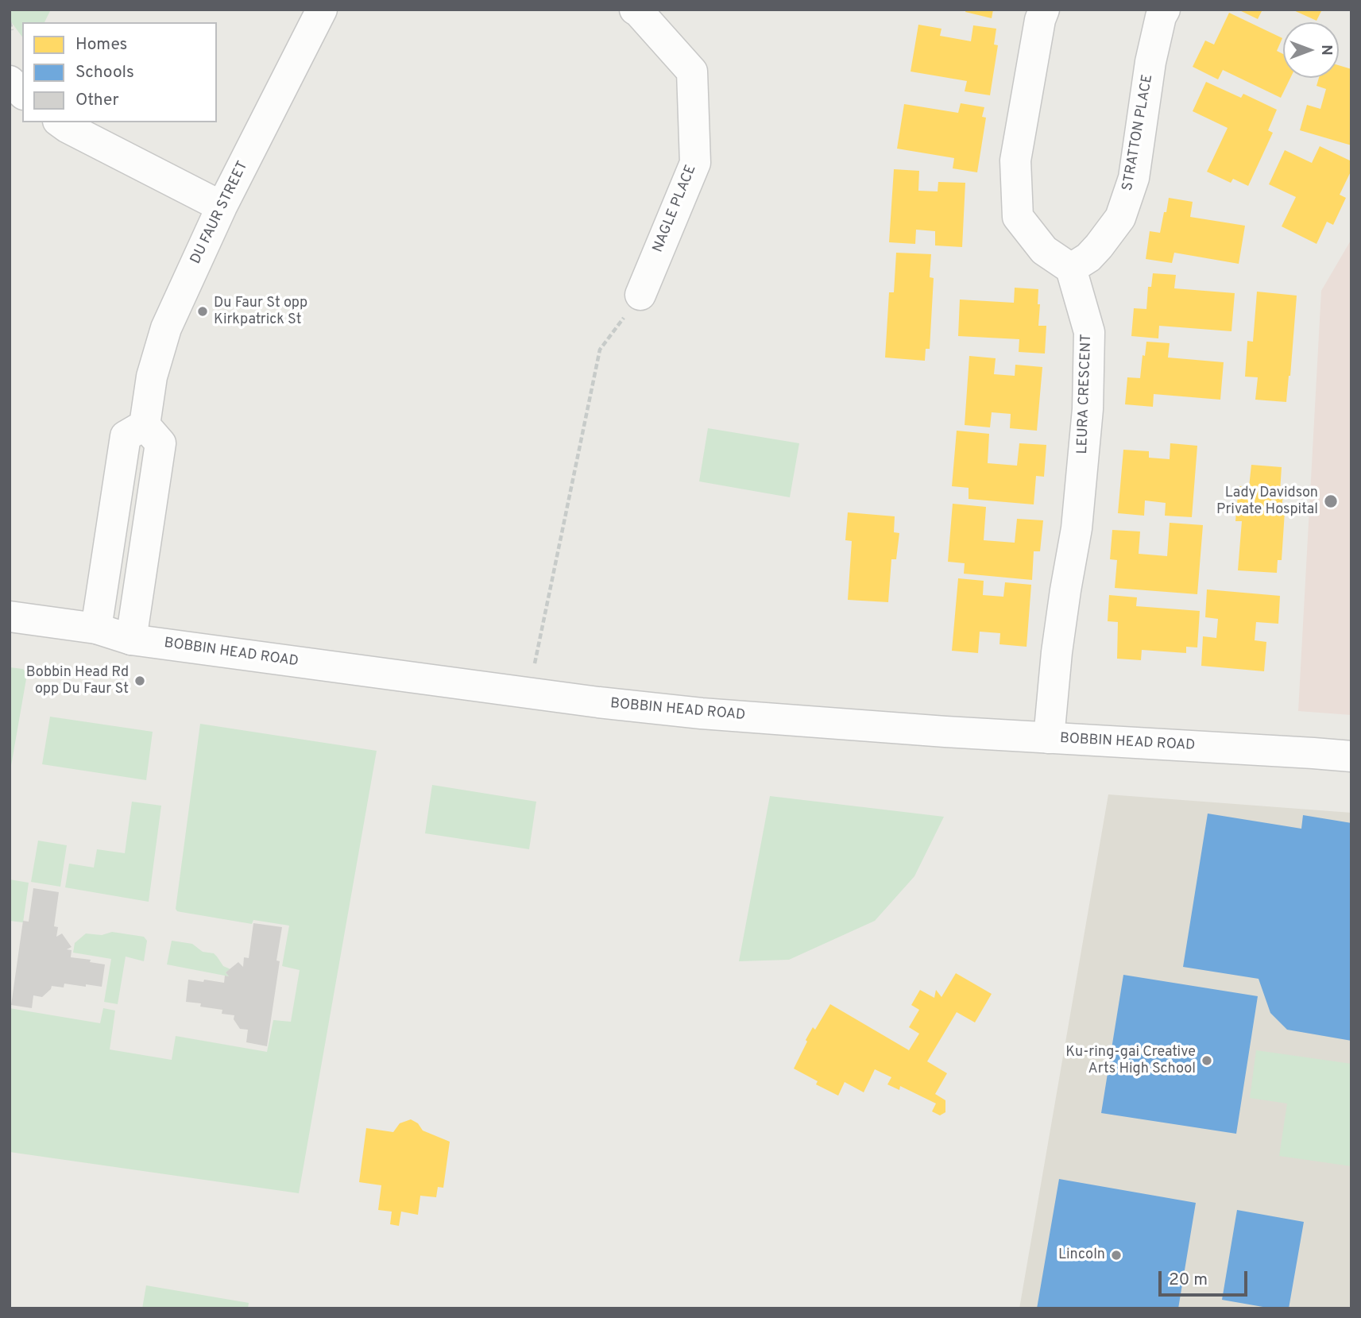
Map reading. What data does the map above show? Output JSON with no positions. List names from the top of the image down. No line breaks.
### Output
{"streets":{"street":["STRATTON PLACE","NAGLE PLACE","DU FAUR STREET","LEURA CRESCENT","BOBBIN HEAD ROAD"]},"crossings":[["STRATTON PLACE","LEURA CRESCENT"],["LEURA CRESCENT","BOBBIN HEAD ROAD"]],"places":["Du Faur St opp Kirkpatrick St","Lady Davidson Private Hospital","Bobbin Head Rd opp Du Faur St","Ku-ring-gai Creative Arts High School","Lincoln"],"legend":["Homes","Schools","Other"],"scale_bar":"20 m","north":"right"}
